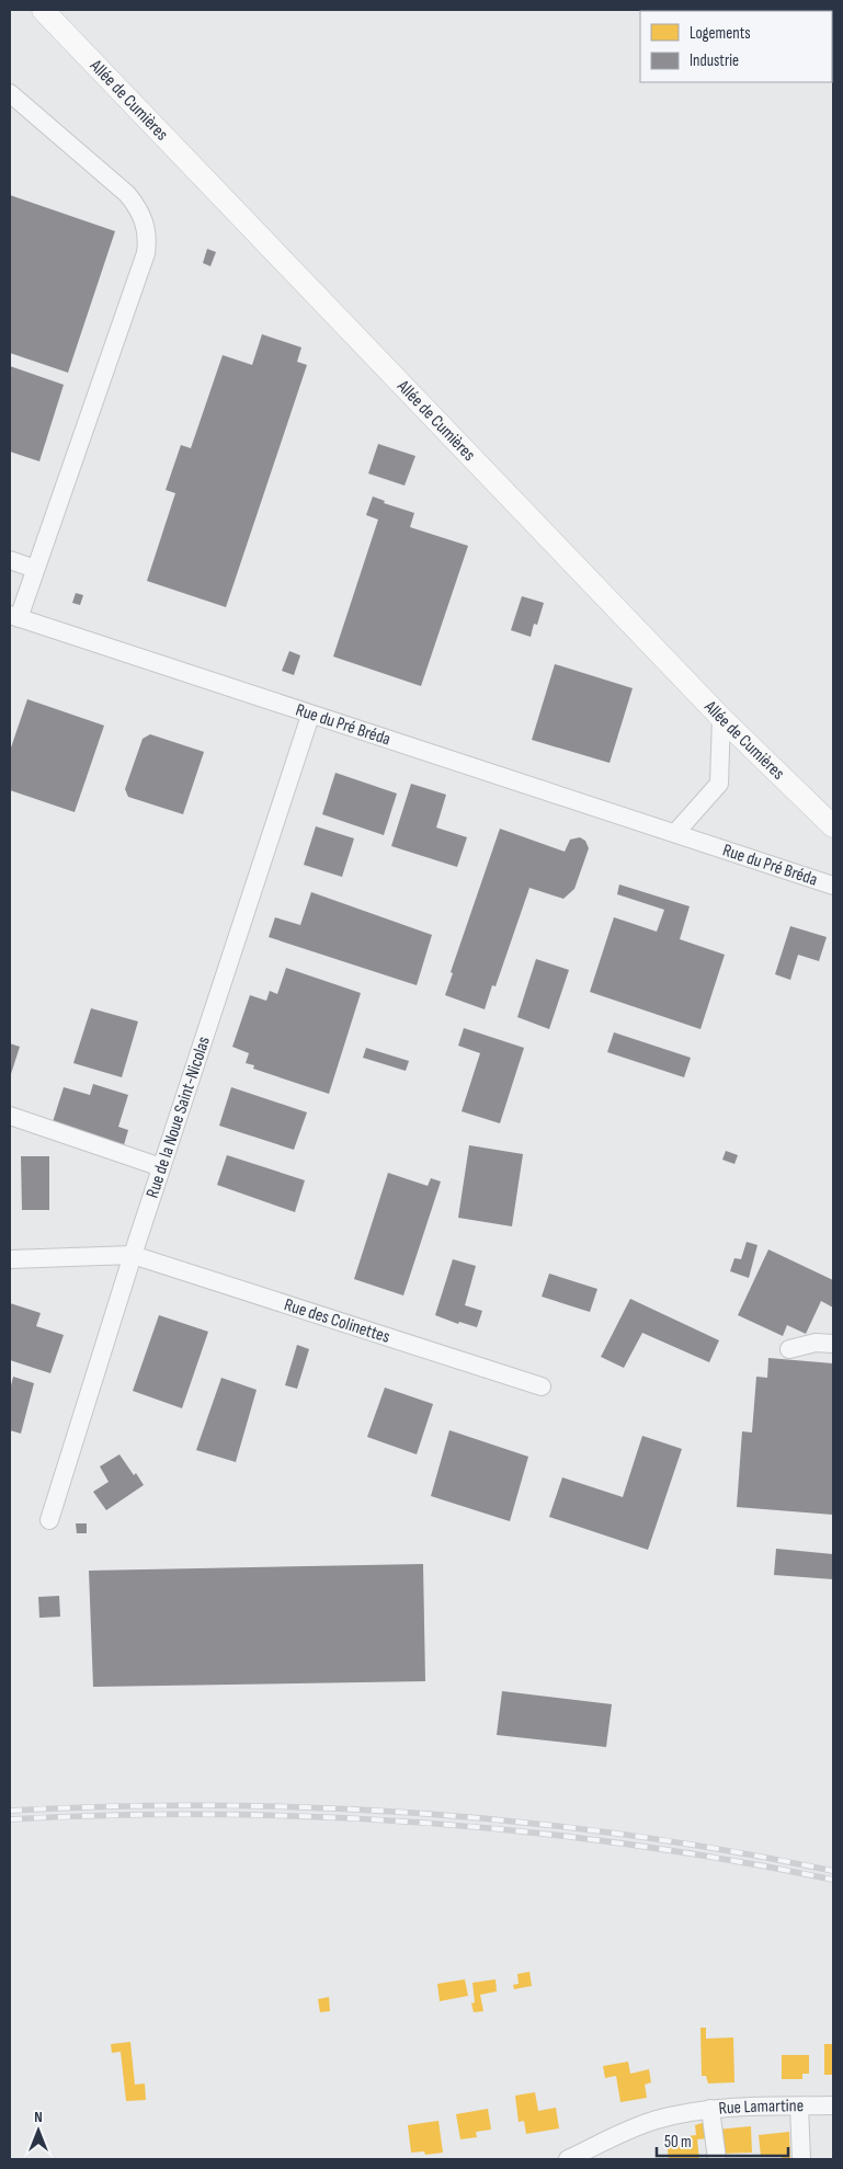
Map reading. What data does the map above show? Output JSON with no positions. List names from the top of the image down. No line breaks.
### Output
{"streets":{"main road":["Allée de Cumières"],"street":["Rue du Pré Bréda","Rue de la Noue Saint-Nicolas","Rue des Colinettes","Rue Lamartine"]},"crossings":[["Rue du Pré Bréda","Rue de la Noue Saint-Nicolas"],["Rue de la Noue Saint-Nicolas","Rue des Colinettes"]],"legend":["Logements","Industrie"],"scale_bar":"50 m","north":"top"}
